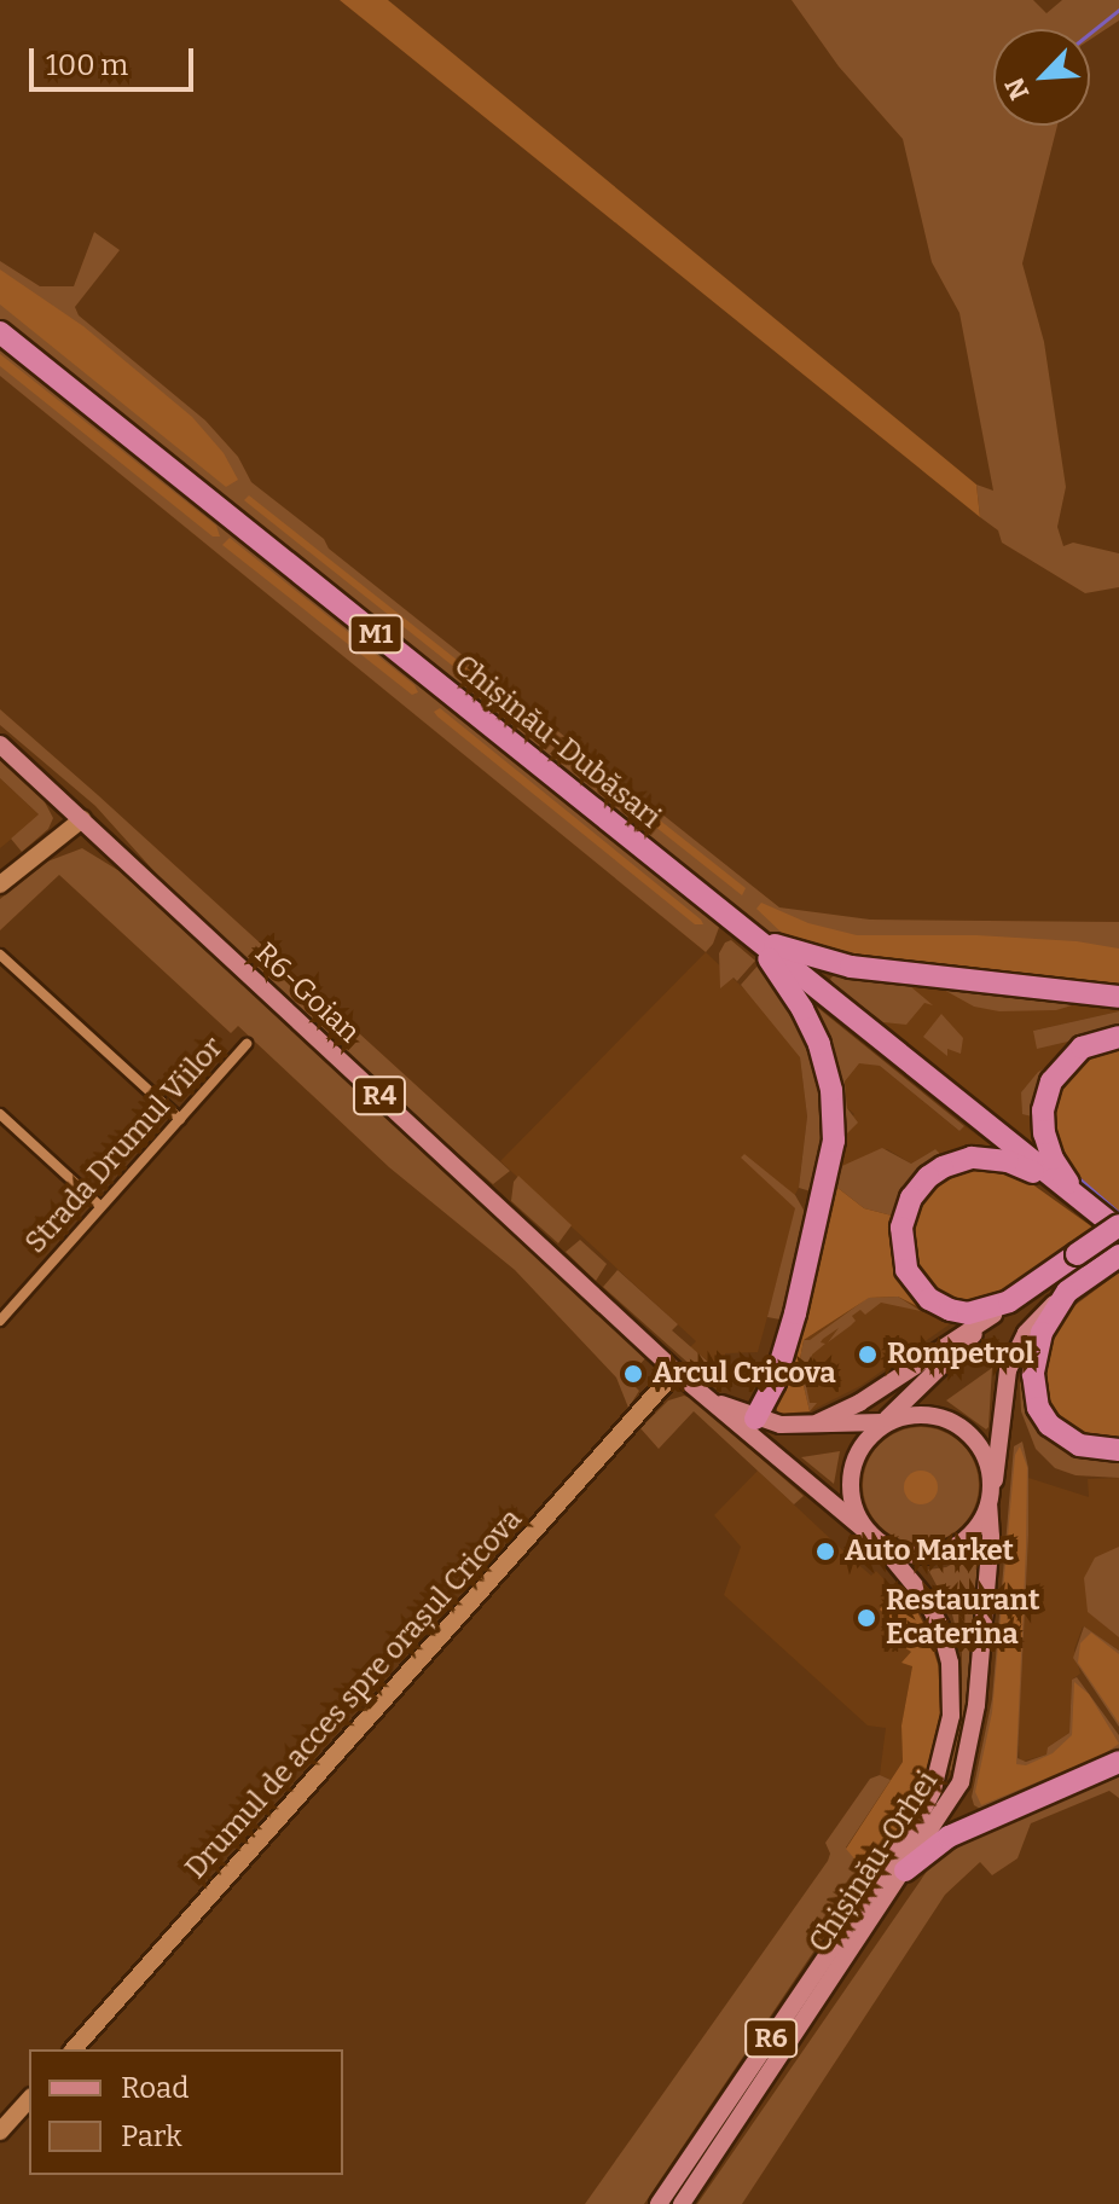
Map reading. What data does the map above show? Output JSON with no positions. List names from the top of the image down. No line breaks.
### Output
{"streets":{"highway":["M1","Chișinău-Dubăsari","Chișinău-Orhei","R6"],"main road":["R6-Goian","R4"],"street":["Strada Drumul Viilor","Drumul de acces spre orașul Cricova"]},"crossings":[["M1","Chișinău-Dubăsari"],["R6-Goian","Drumul de acces spre orașul Cricova"],["R6-Goian","Chișinău-Orhei"],["R6-Goian","R6"],["Chișinău-Orhei","R6"]],"places":["Rompetrol","Arcul Cricova","Auto Market","Restaurant Ecaterina"],"legend":["Road","Park"],"scale_bar":"100 m","north":"bottom left"}
